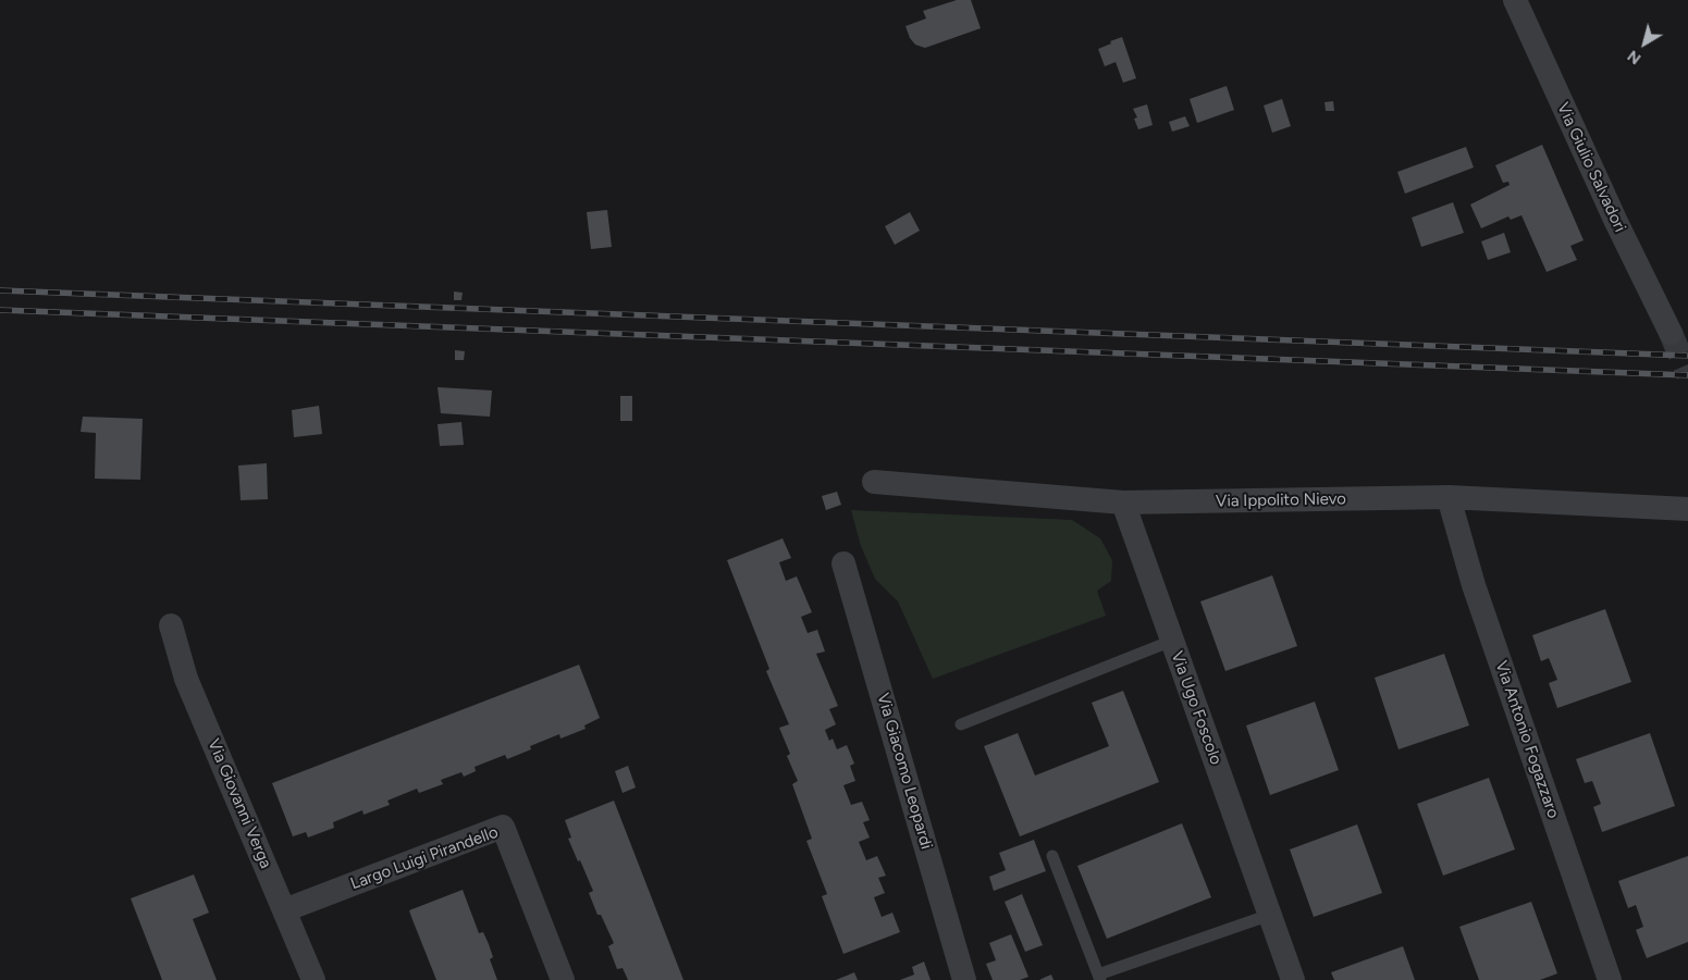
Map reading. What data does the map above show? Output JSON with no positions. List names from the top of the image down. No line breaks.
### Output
{"streets":{"street":["Via Giulio Salvadori","Via Ippolito Nievo","Via Ugo Foscolo","Via Antonio Fogazzaro","Via Giacomo Leopardi","Via Giovanni Verga","Largo Luigi Pirandello"]},"crossings":[["Via Ippolito Nievo","Via Ugo Foscolo"],["Via Ippolito Nievo","Via Antonio Fogazzaro"],["Via Giovanni Verga","Largo Luigi Pirandello"]],"north":"bottom left"}
